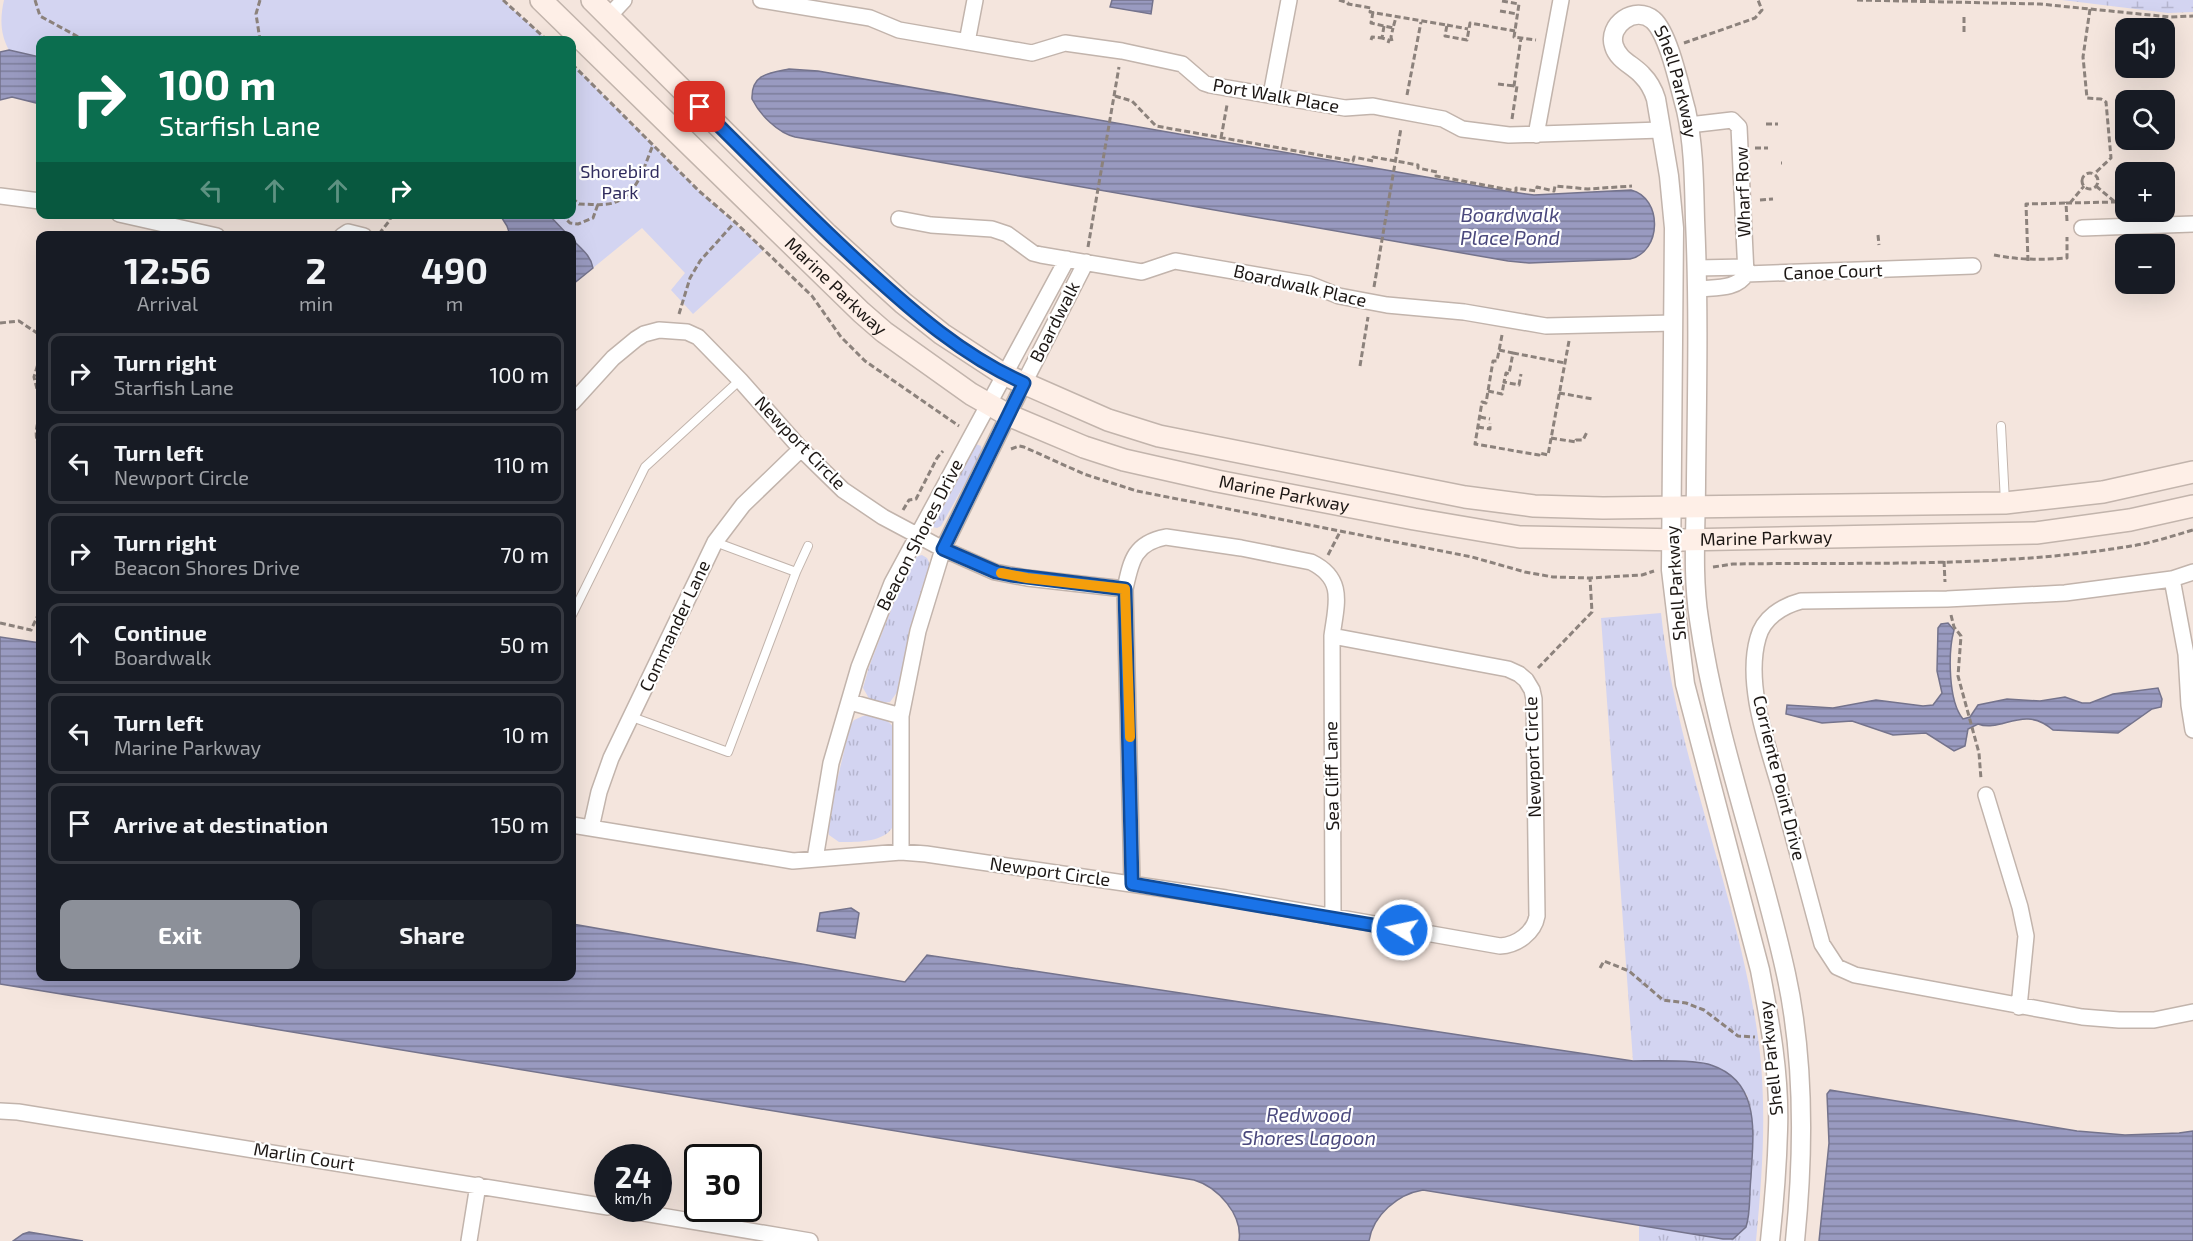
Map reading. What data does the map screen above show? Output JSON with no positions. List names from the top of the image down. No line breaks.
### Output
{"streets":{"main road":["Marine Parkway"],"street":["Shell Parkway","Port Walk Place","Wharf Row","Canoe Court","Boardwalk Place","Boardwalk","Newport Circle","Beacon Shores Drive","Commander Lane","Sea Cliff Lane","Corriente Point Drive","Marlin Court"]},"crossings":[["Shell Parkway","Port Walk Place"],["Shell Parkway","Wharf Row"],["Shell Parkway","Canoe Court"],["Shell Parkway","Marine Parkway"],["Shell Parkway","Boardwalk Place"],["Wharf Row","Canoe Court"],["Marine Parkway","Boardwalk"],["Marine Parkway","Beacon Shores Drive"],["Boardwalk Place","Boardwalk"],["Boardwalk","Beacon Shores Drive"],["Newport Circle","Beacon Shores Drive"],["Newport Circle","Commander Lane"],["Newport Circle","Sea Cliff Lane"]],"water":["Boardwalk Place Pond","Redwood Shores Lagoon"],"parks":["Shorebird Park"],"page":{"map_buttons":["+","−"],"turn":["100 m","Starfish Lane"],"eta":["12:56","Arrival","2","min","490","m"],"list":[{"name":"Turn right","note":"Starfish Lane","value":"100 m"},{"name":"Turn left","note":"Newport Circle","value":"110 m"},{"name":"Turn right","note":"Beacon Shores Drive","value":"70 m"},{"name":"Continue","note":"Boardwalk","value":"50 m"},{"name":"Turn left","note":"Marine Parkway","value":"10 m"},{"name":"Arrive at destination","value":"150 m"}],"buttons":["Exit","Share"],"speed":"24 km/h","limit":"30"}}
